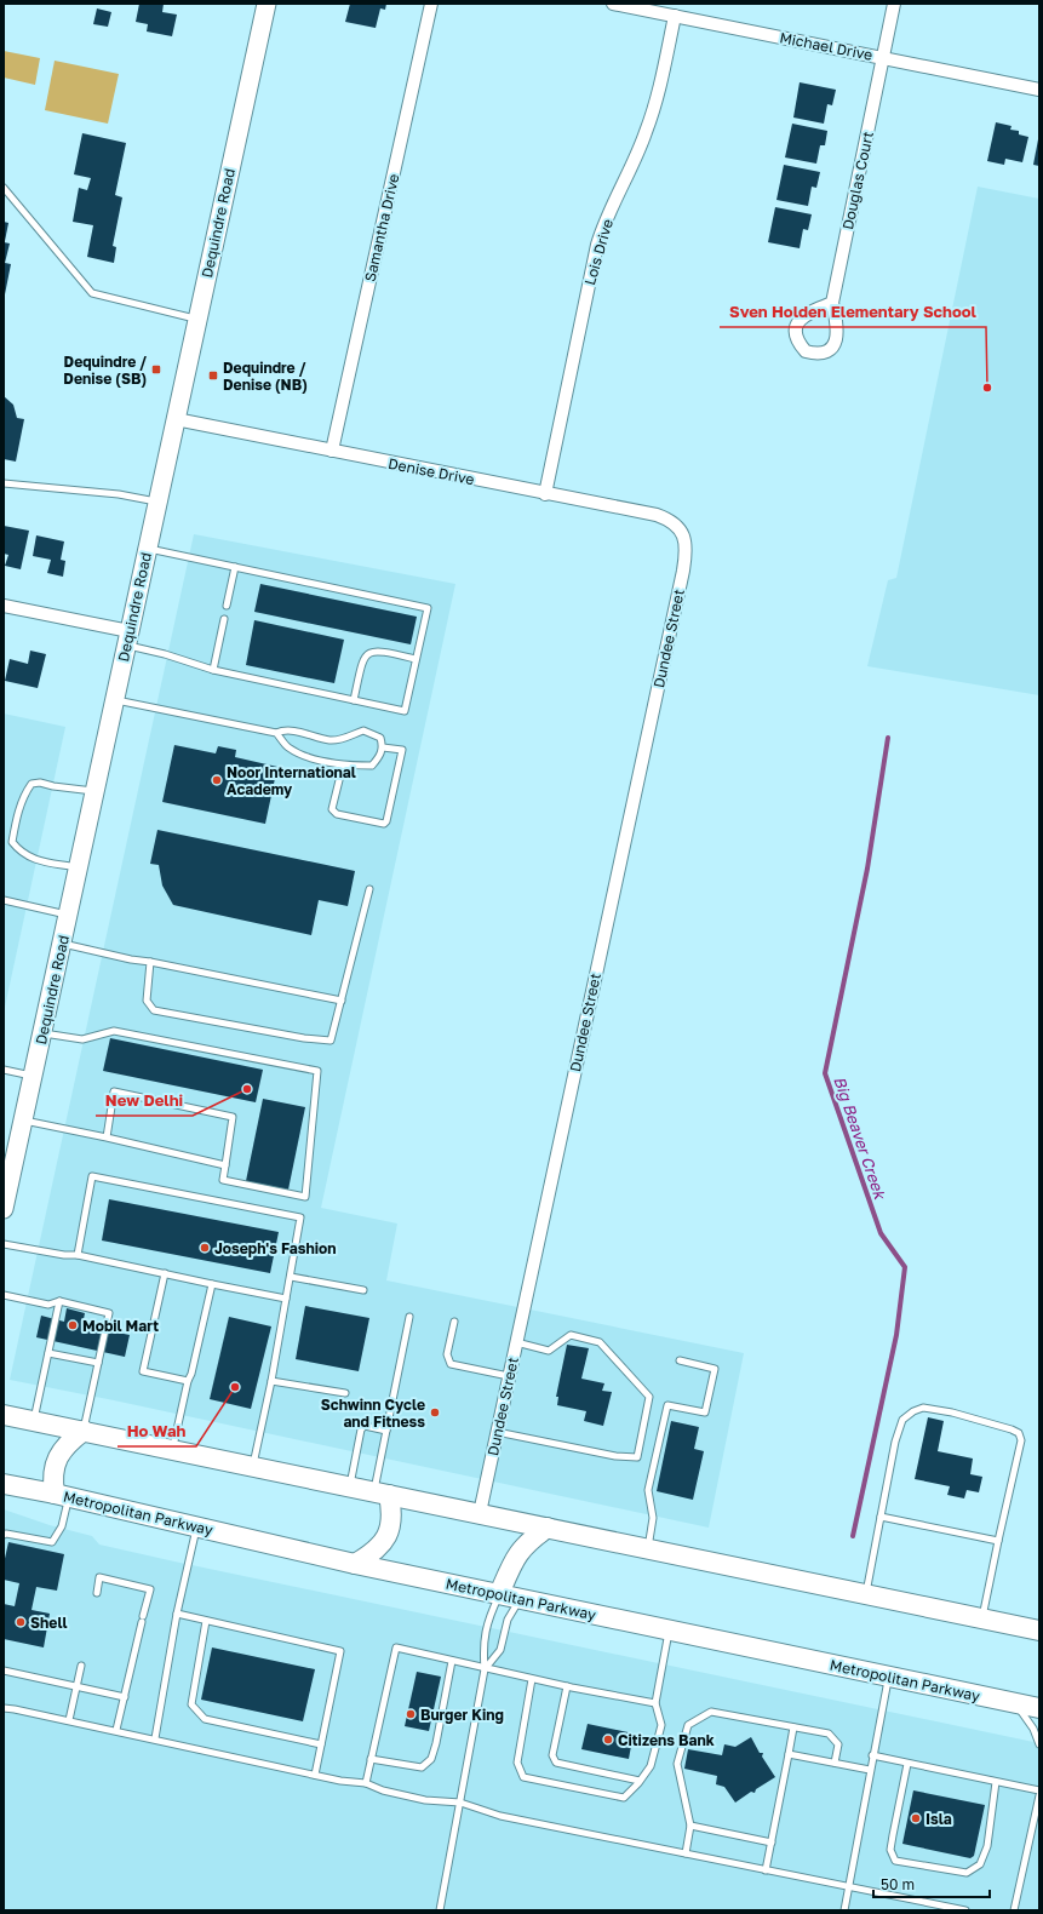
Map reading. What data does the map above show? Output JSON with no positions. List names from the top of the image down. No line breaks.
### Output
{"streets":{"main road":["Dequindre Road","Metropolitan Parkway"],"street":["Michael Drive","Douglas Court","Samantha Drive","Lois Drive","Denise Drive","Dundee Street"]},"crossings":[["Michael Drive","Douglas Court"],["Michael Drive","Lois Drive"],["Dequindre Road","Denise Drive"],["Samantha Drive","Denise Drive"],["Lois Drive","Denise Drive"],["Denise Drive","Dundee Street"]],"water":["Big Beaver Creek"],"places":{"transit":["Dequindre / Denise (SB)","Dequindre / Denise (NB)"],"other":["Sven Holden Elementary School","Noor International Academy","New Delhi","Joseph's Fashion","Mobil Mart","Ho Wah","Schwinn Cycle and Fitness","Shell","Burger King","Citizens Bank","Isla"]},"scale_bar":"50 m"}
